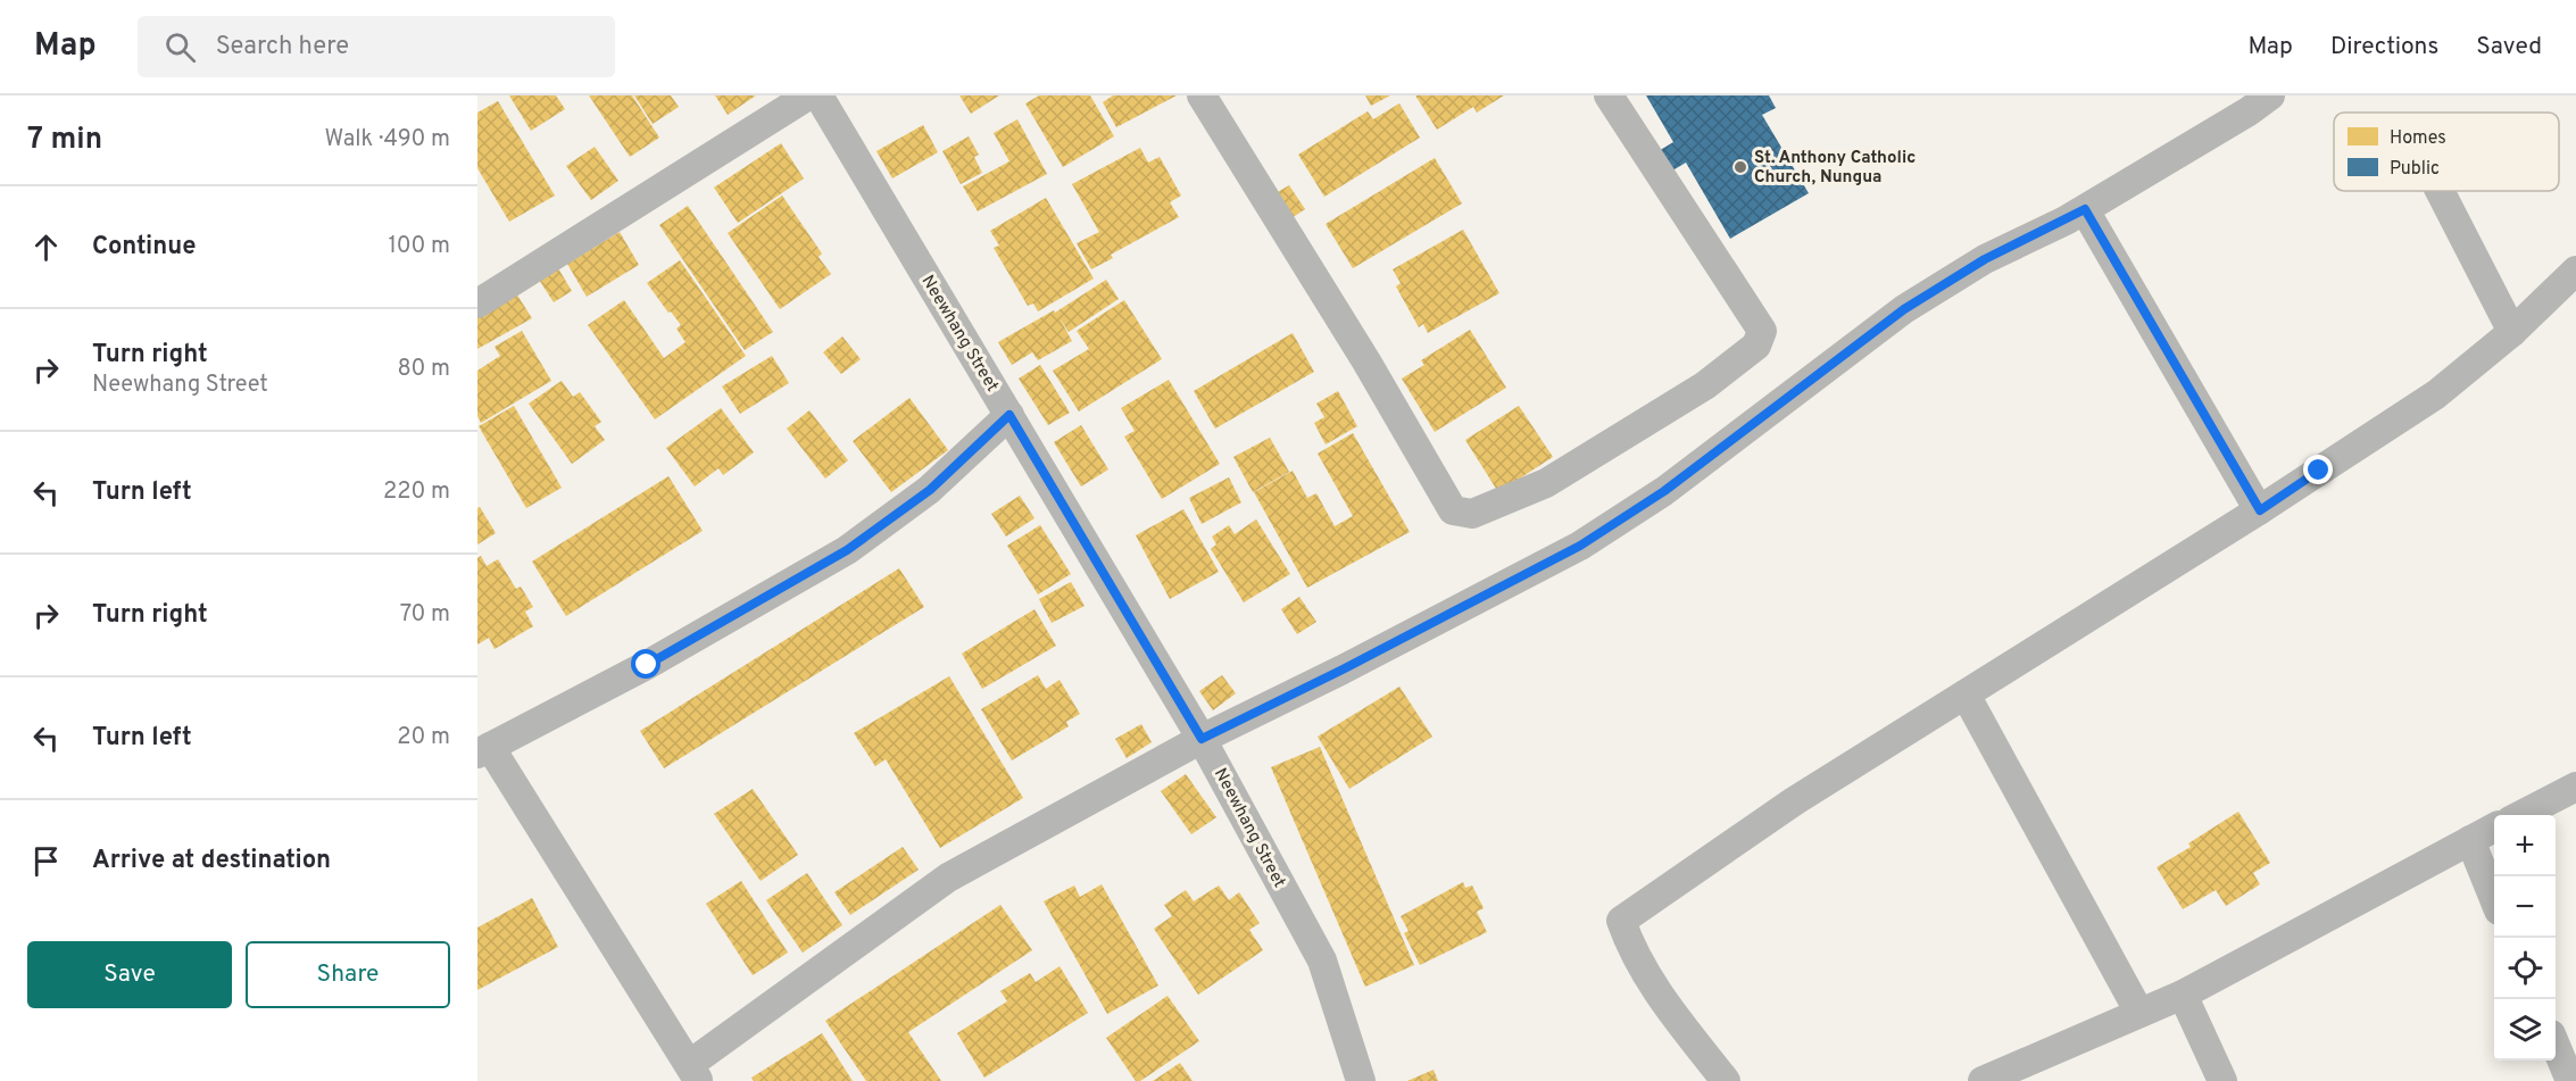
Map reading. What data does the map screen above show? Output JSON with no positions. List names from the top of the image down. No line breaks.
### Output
{"streets":{"street":["Neewhang Street"]},"places":["St. Anthony Catholic Church, Nungua"],"legend":["Homes","Public"],"page":{"header":"Map","search":"Search here","nav":["Map","Directions","Saved"],"heading":["7 min","Walk · 490 m"],"list":[["Continue","100 m"],["Turn right","Neewhang Street","80 m"],["Turn left","220 m"],["Turn right","70 m"],["Turn left","20 m"],"Arrive at destination"],"map_buttons":["+","−"],"buttons":["Save","Share"]}}
